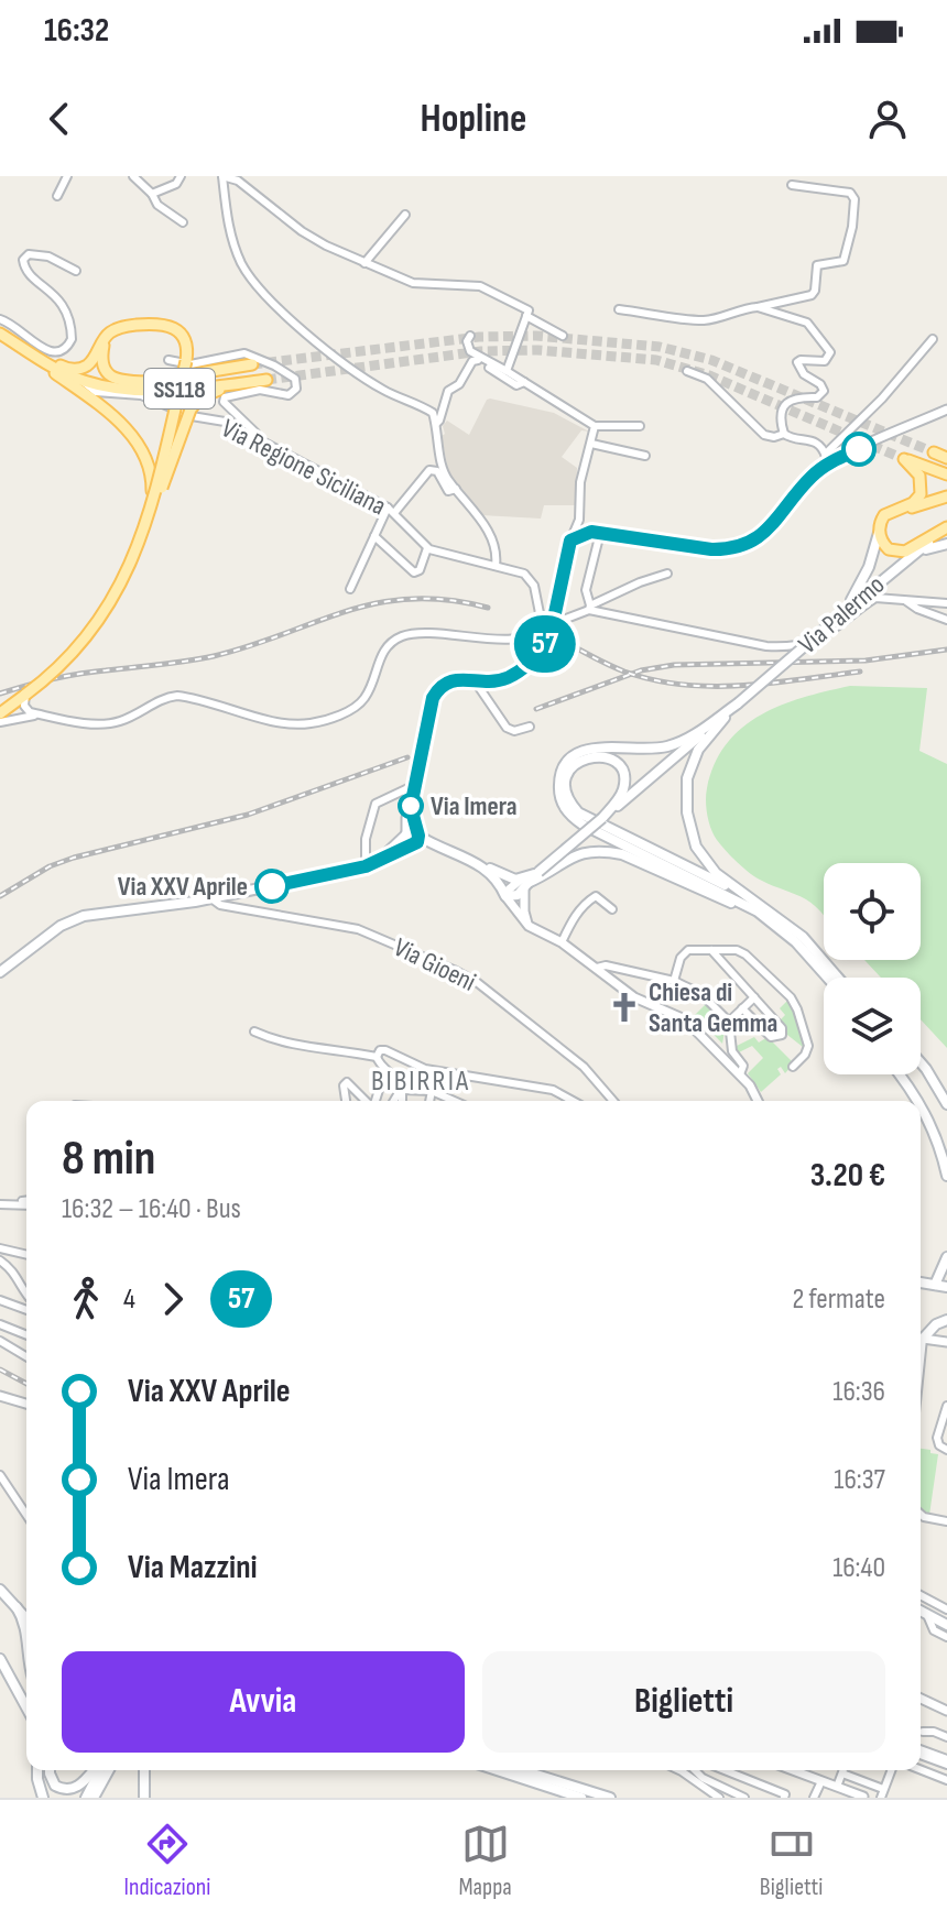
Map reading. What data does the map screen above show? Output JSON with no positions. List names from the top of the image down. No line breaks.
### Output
{"streets":{"main road":["SS118","Via Palermo"],"street":["Via Regione Siciliana","Via Gioeni"]},"crossings":[["SS118","Via Regione Siciliana"]],"districts":["BIBIRRIA"],"places":{"other":["Via Imera","Via XXV Aprile"],"church":["Chiesa di Santa Gemma"]},"lines":["bus line 57"],"page":{"status":"16:32","header":"Hopline","on_map":"57","heading":["8 min","16:32 – 16:40 · Bus","3.20 €"],"legs":["4","57","2 fermate"],"list":[{"name":"Via XXV Aprile","value":"16:36"},{"name":"Via Imera","value":"16:37"},{"name":"Via Mazzini","value":"16:40"}],"buttons":["Avvia","Biglietti"],"tabs":["Indicazioni","Mappa","Biglietti"]}}
